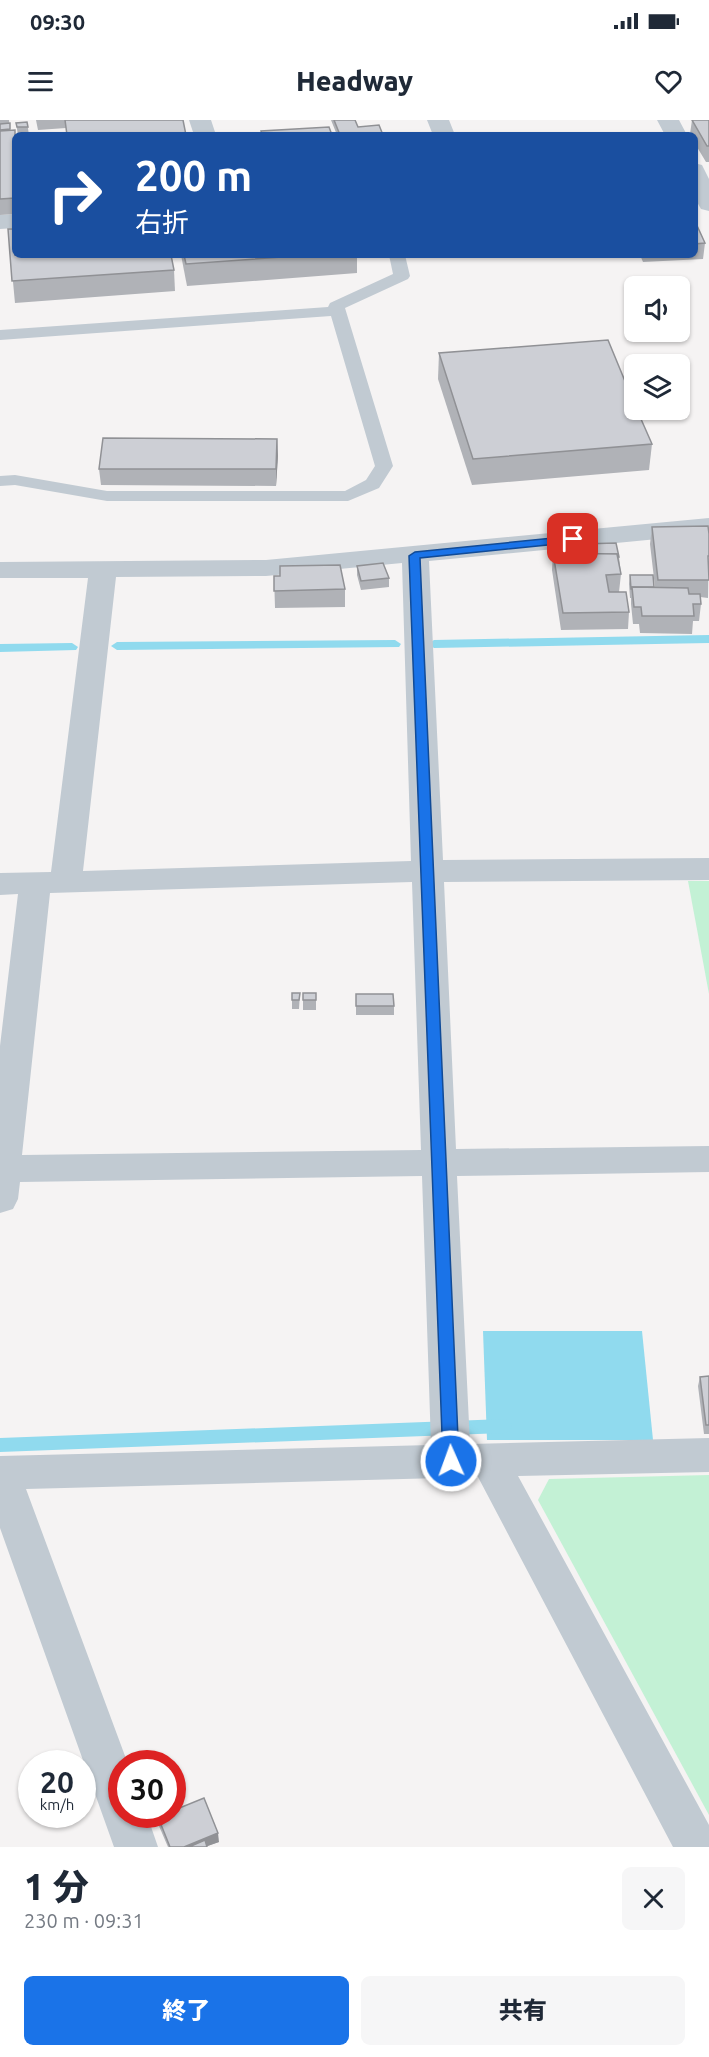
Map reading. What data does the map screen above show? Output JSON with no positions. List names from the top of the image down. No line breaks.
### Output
{"page":{"status":"09:30","header":"Headway","turn":["200 m","右折"],"speed":"20 km/h","limit":"30","heading":["1 分","230 m · 09:31"],"buttons":["終了","共有"]}}
